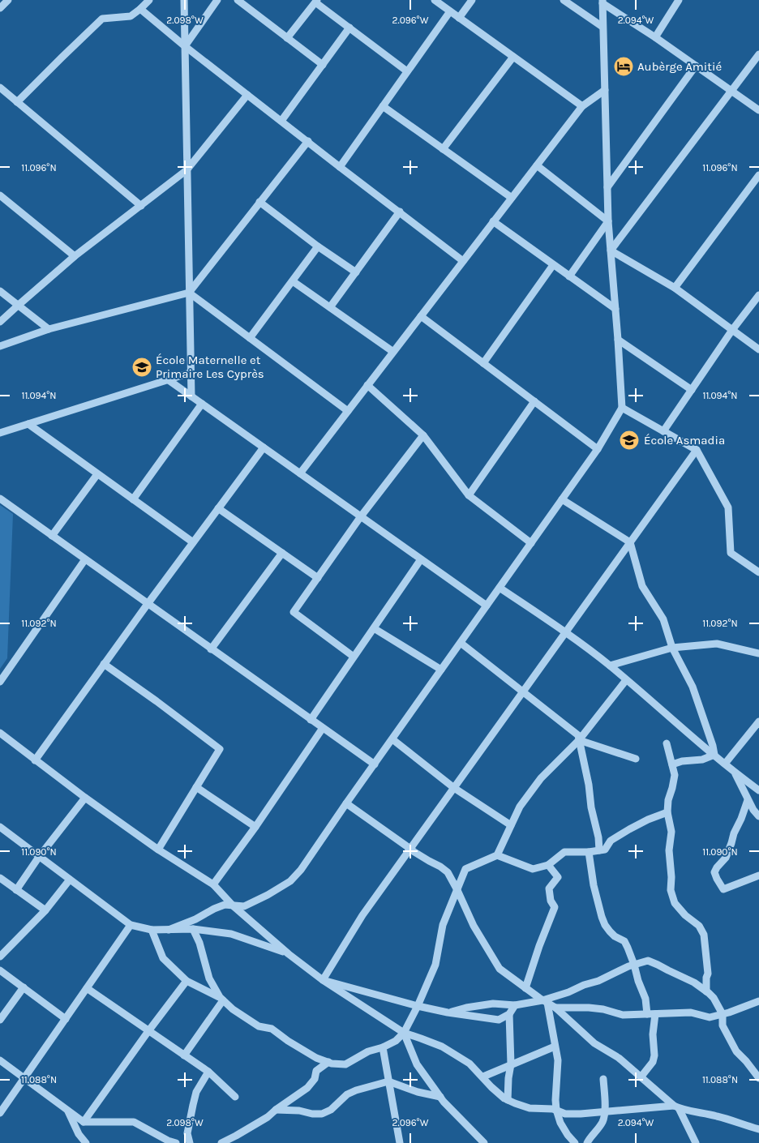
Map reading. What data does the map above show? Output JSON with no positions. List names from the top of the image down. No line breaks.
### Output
{"places":{"hotel":["Aubèrge Amitié"],"school or university":["École Maternelle et Primaire Les Cyprès","École Asmadia"]},"coordinates":["2.098°W","2.096°W","2.094°W","11.096°N","11.094°N","11.092°N","11.090°N","11.088°N"]}
